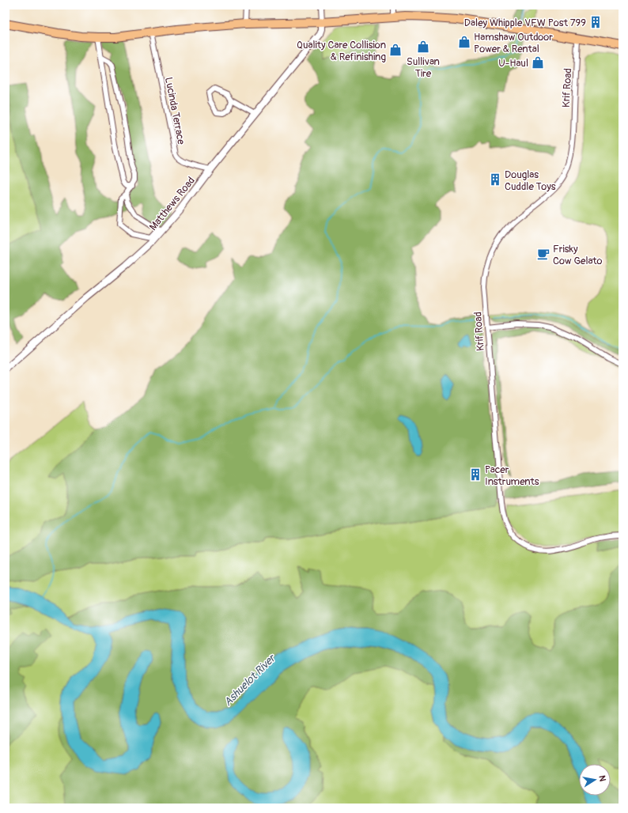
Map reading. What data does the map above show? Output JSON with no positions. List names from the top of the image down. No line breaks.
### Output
{"streets":{"street":["Krif Road","Lucinda Terrace","Matthews Road"]},"crossings":[["Lucinda Terrace","Matthews Road"]],"water":["Ashuelot River"],"places":{"building":["Daley Whipple VFW Post 799","Douglas Cuddle Toys","Pacer Instruments"],"shop":["Hamshaw Outdoor Power & Rental","Sullivan Tire","Quality Care Collision & Refinishing","U-Haul"],"cafe":["Frisky Cow Gelato"]},"north":"right"}
